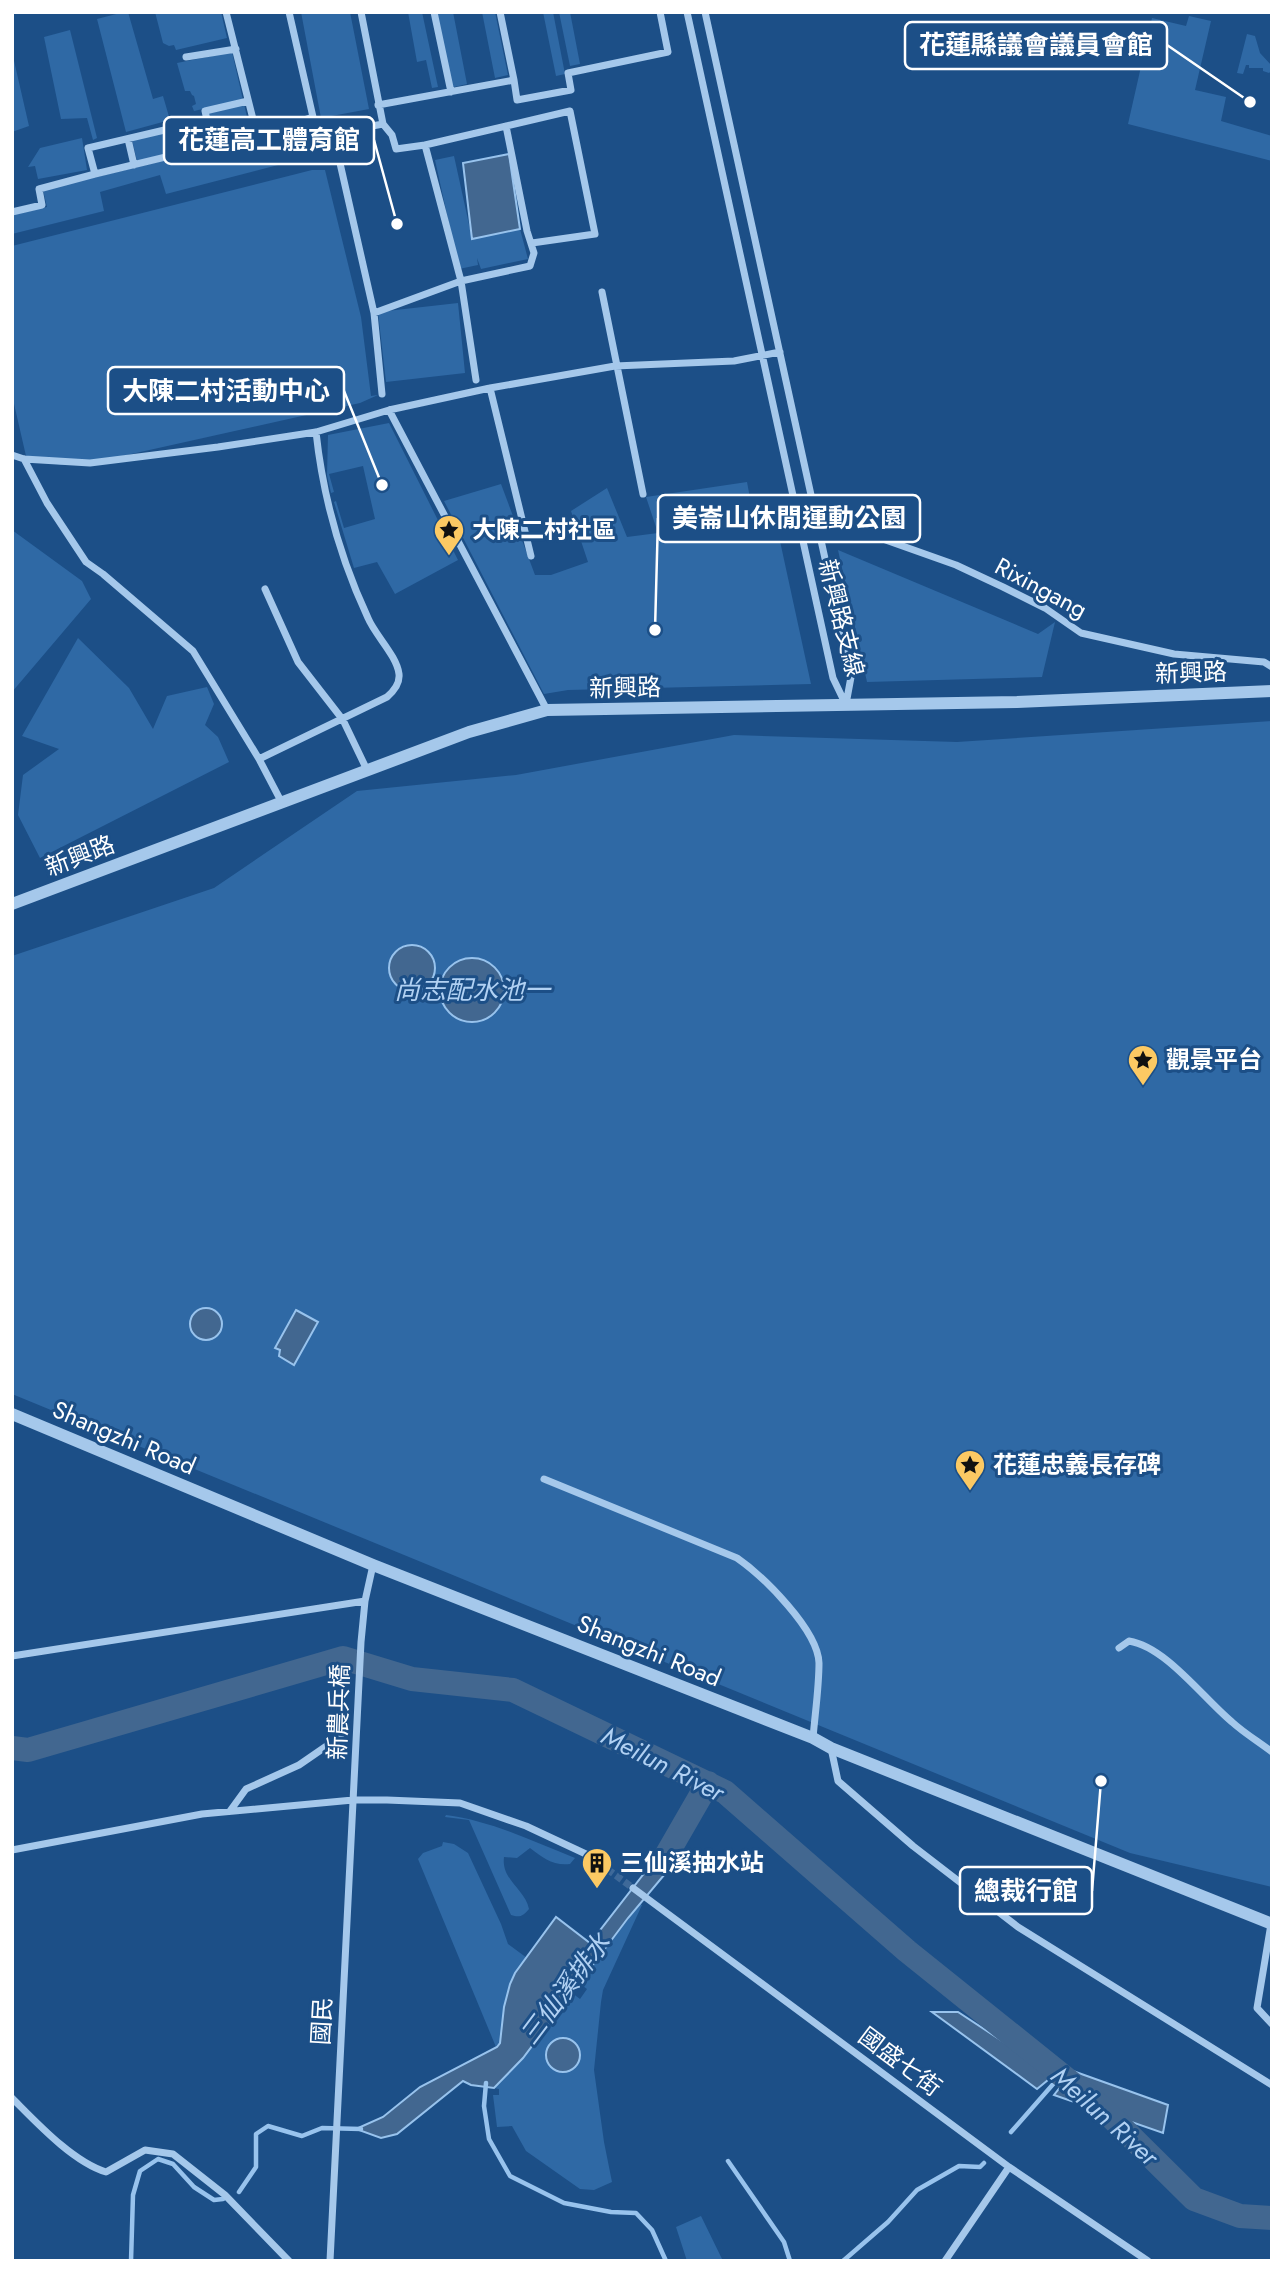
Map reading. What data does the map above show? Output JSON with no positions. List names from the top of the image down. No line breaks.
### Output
{"streets":{"street":["Rixingang","新興路支線","新興路","Shangzhi Road","新農兵橋","國民","國盛七街"]},"crossings":[["新興路支線","新興路"],["Shangzhi Road","新農兵橋"],["新農兵橋","國民"]],"water":["尚志配水池一","Meilun River","三仙溪排水"],"places":{"other":["花蓮縣議會議員會館","花蓮高工體育館","大陳二村活動中心","美崙山休閒運動公園","總裁行館"],"place":["大陳二村社區","觀景平台","花蓮忠義長存碑"],"building":["三仙溪抽水站"]}}
